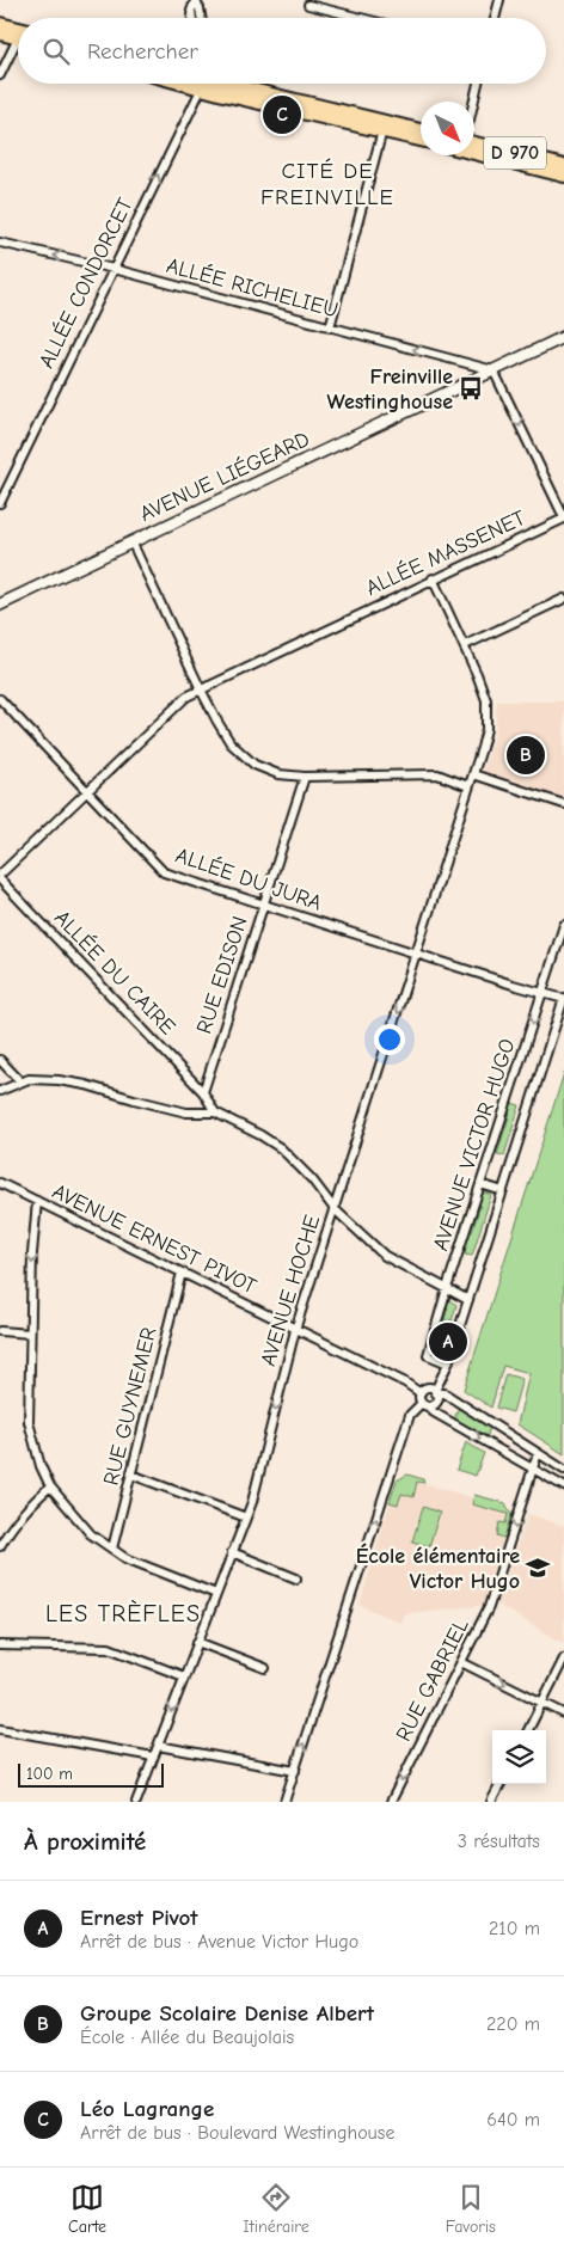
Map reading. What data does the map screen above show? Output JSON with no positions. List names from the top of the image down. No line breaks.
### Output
{"streets":{"main road":["D 970"],"street":["ALLÉE CONDORCET","ALLÉE RICHELIEU","AVENUE LIÉGEARD","ALLÉE MASSENET","ALLÉE DU JURA","ALLÉE DU CAIRE","RUE EDISON","AVENUE VICTOR HUGO","AVENUE ERNEST PIVOT","AVENUE HOCHE","RUE GUYNEMER","RUE GABRIEL"]},"crossings":[["ALLÉE CONDORCET","ALLÉE RICHELIEU"],["ALLÉE RICHELIEU","AVENUE LIÉGEARD"],["ALLÉE MASSENET","ALLÉE DU JURA"],["ALLÉE MASSENET","AVENUE HOCHE"],["ALLÉE DU JURA","RUE EDISON"],["ALLÉE DU JURA","AVENUE VICTOR HUGO"],["ALLÉE DU JURA","AVENUE HOCHE"],["ALLÉE DU CAIRE","RUE EDISON"],["AVENUE VICTOR HUGO","AVENUE ERNEST PIVOT"],["AVENUE ERNEST PIVOT","AVENUE HOCHE"],["AVENUE ERNEST PIVOT","RUE GUYNEMER"]],"one_way":["ALLÉE CONDORCET","ALLÉE RICHELIEU","AVENUE HOCHE","RUE GABRIEL"],"districts":["CITÉ DE FREINVILLE","LES TRÈFLES"],"places":{"bus stop":["Freinville Westinghouse"],"school or university":["École élémentaire Victor Hugo"]},"scale_bar":"100 m","north":"bottom right","page":{"search":"Rechercher","pins":["C","B","A"],"scale":"100 m","heading":["À proximité","3 résultats"],"list":[{"mark":"A","name":"Ernest Pivot","note":"Arrêt de bus · Avenue Victor Hugo","value":"210 m"},{"mark":"B","name":"Groupe Scolaire Denise Albert","note":"École · Allée du Beaujolais","value":"220 m"},{"mark":"C","name":"Léo Lagrange","note":"Arrêt de bus · Boulevard Westinghouse","value":"640 m"}],"nav":["Carte","Itinéraire","Favoris"]}}
